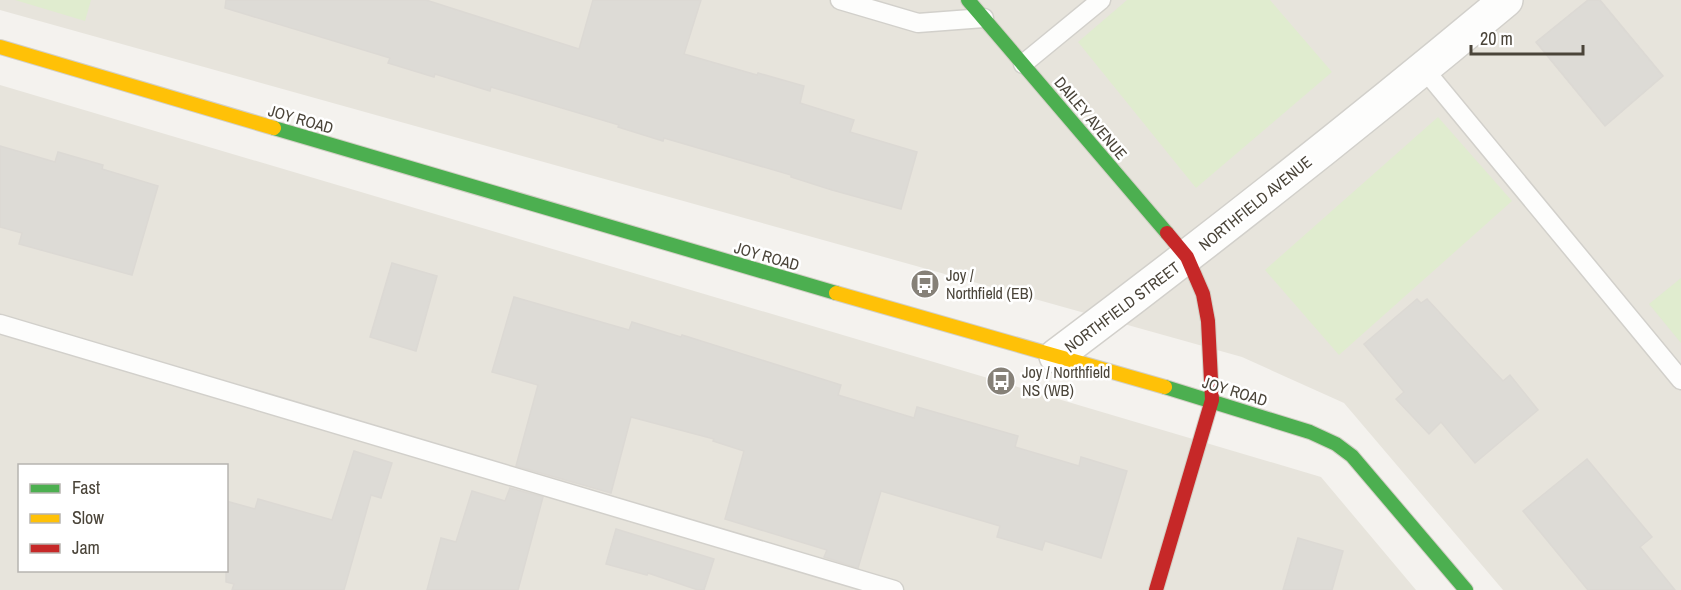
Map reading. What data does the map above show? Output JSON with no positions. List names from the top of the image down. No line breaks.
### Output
{"streets":{"street":["DAILEY AVENUE","JOY ROAD","NORTHFIELD AVENUE","NORTHFIELD STREET"]},"crossings":[["DAILEY AVENUE","NORTHFIELD AVENUE"],["DAILEY AVENUE","NORTHFIELD STREET"],["JOY ROAD","NORTHFIELD AVENUE"],["JOY ROAD","NORTHFIELD STREET"],["NORTHFIELD AVENUE","NORTHFIELD STREET"]],"places":{"bus stop":["Joy / Northfield (EB)","Joy / Northfield NS (WB)"]},"legend":["Fast","Slow","Jam"],"scale_bar":"20 m"}
